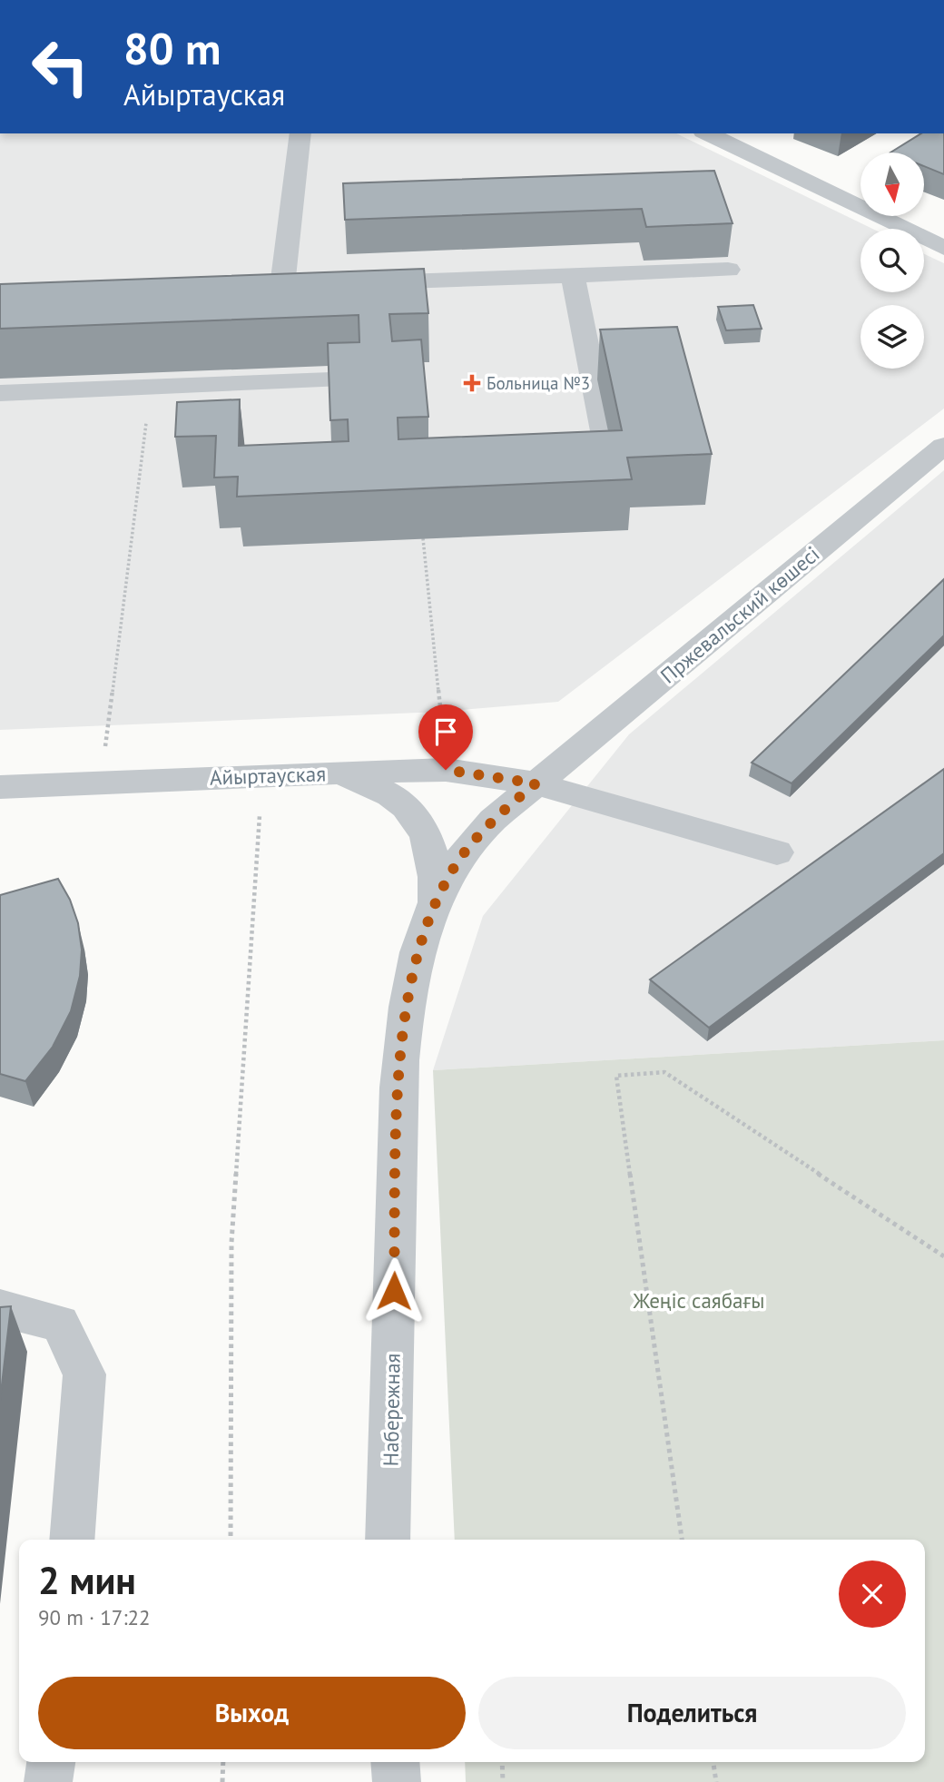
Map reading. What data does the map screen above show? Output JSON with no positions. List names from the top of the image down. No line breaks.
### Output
{"streets":{"street":["Пржевальский көшесі","Айыртауская","Набережная"]},"crossings":[["Пржевальский көшесі","Айыртауская"],["Пржевальский көшесі","Набережная"],["Айыртауская","Набережная"]],"parks":["Жеңіс саябағы"],"places":{"health":["Больница №3"]},"north":"bottom","page":{"turn":["80 m","Айыртауская"],"heading":["2 мин","90 m · 17:22"],"buttons":["Выход","Поделиться"]}}
